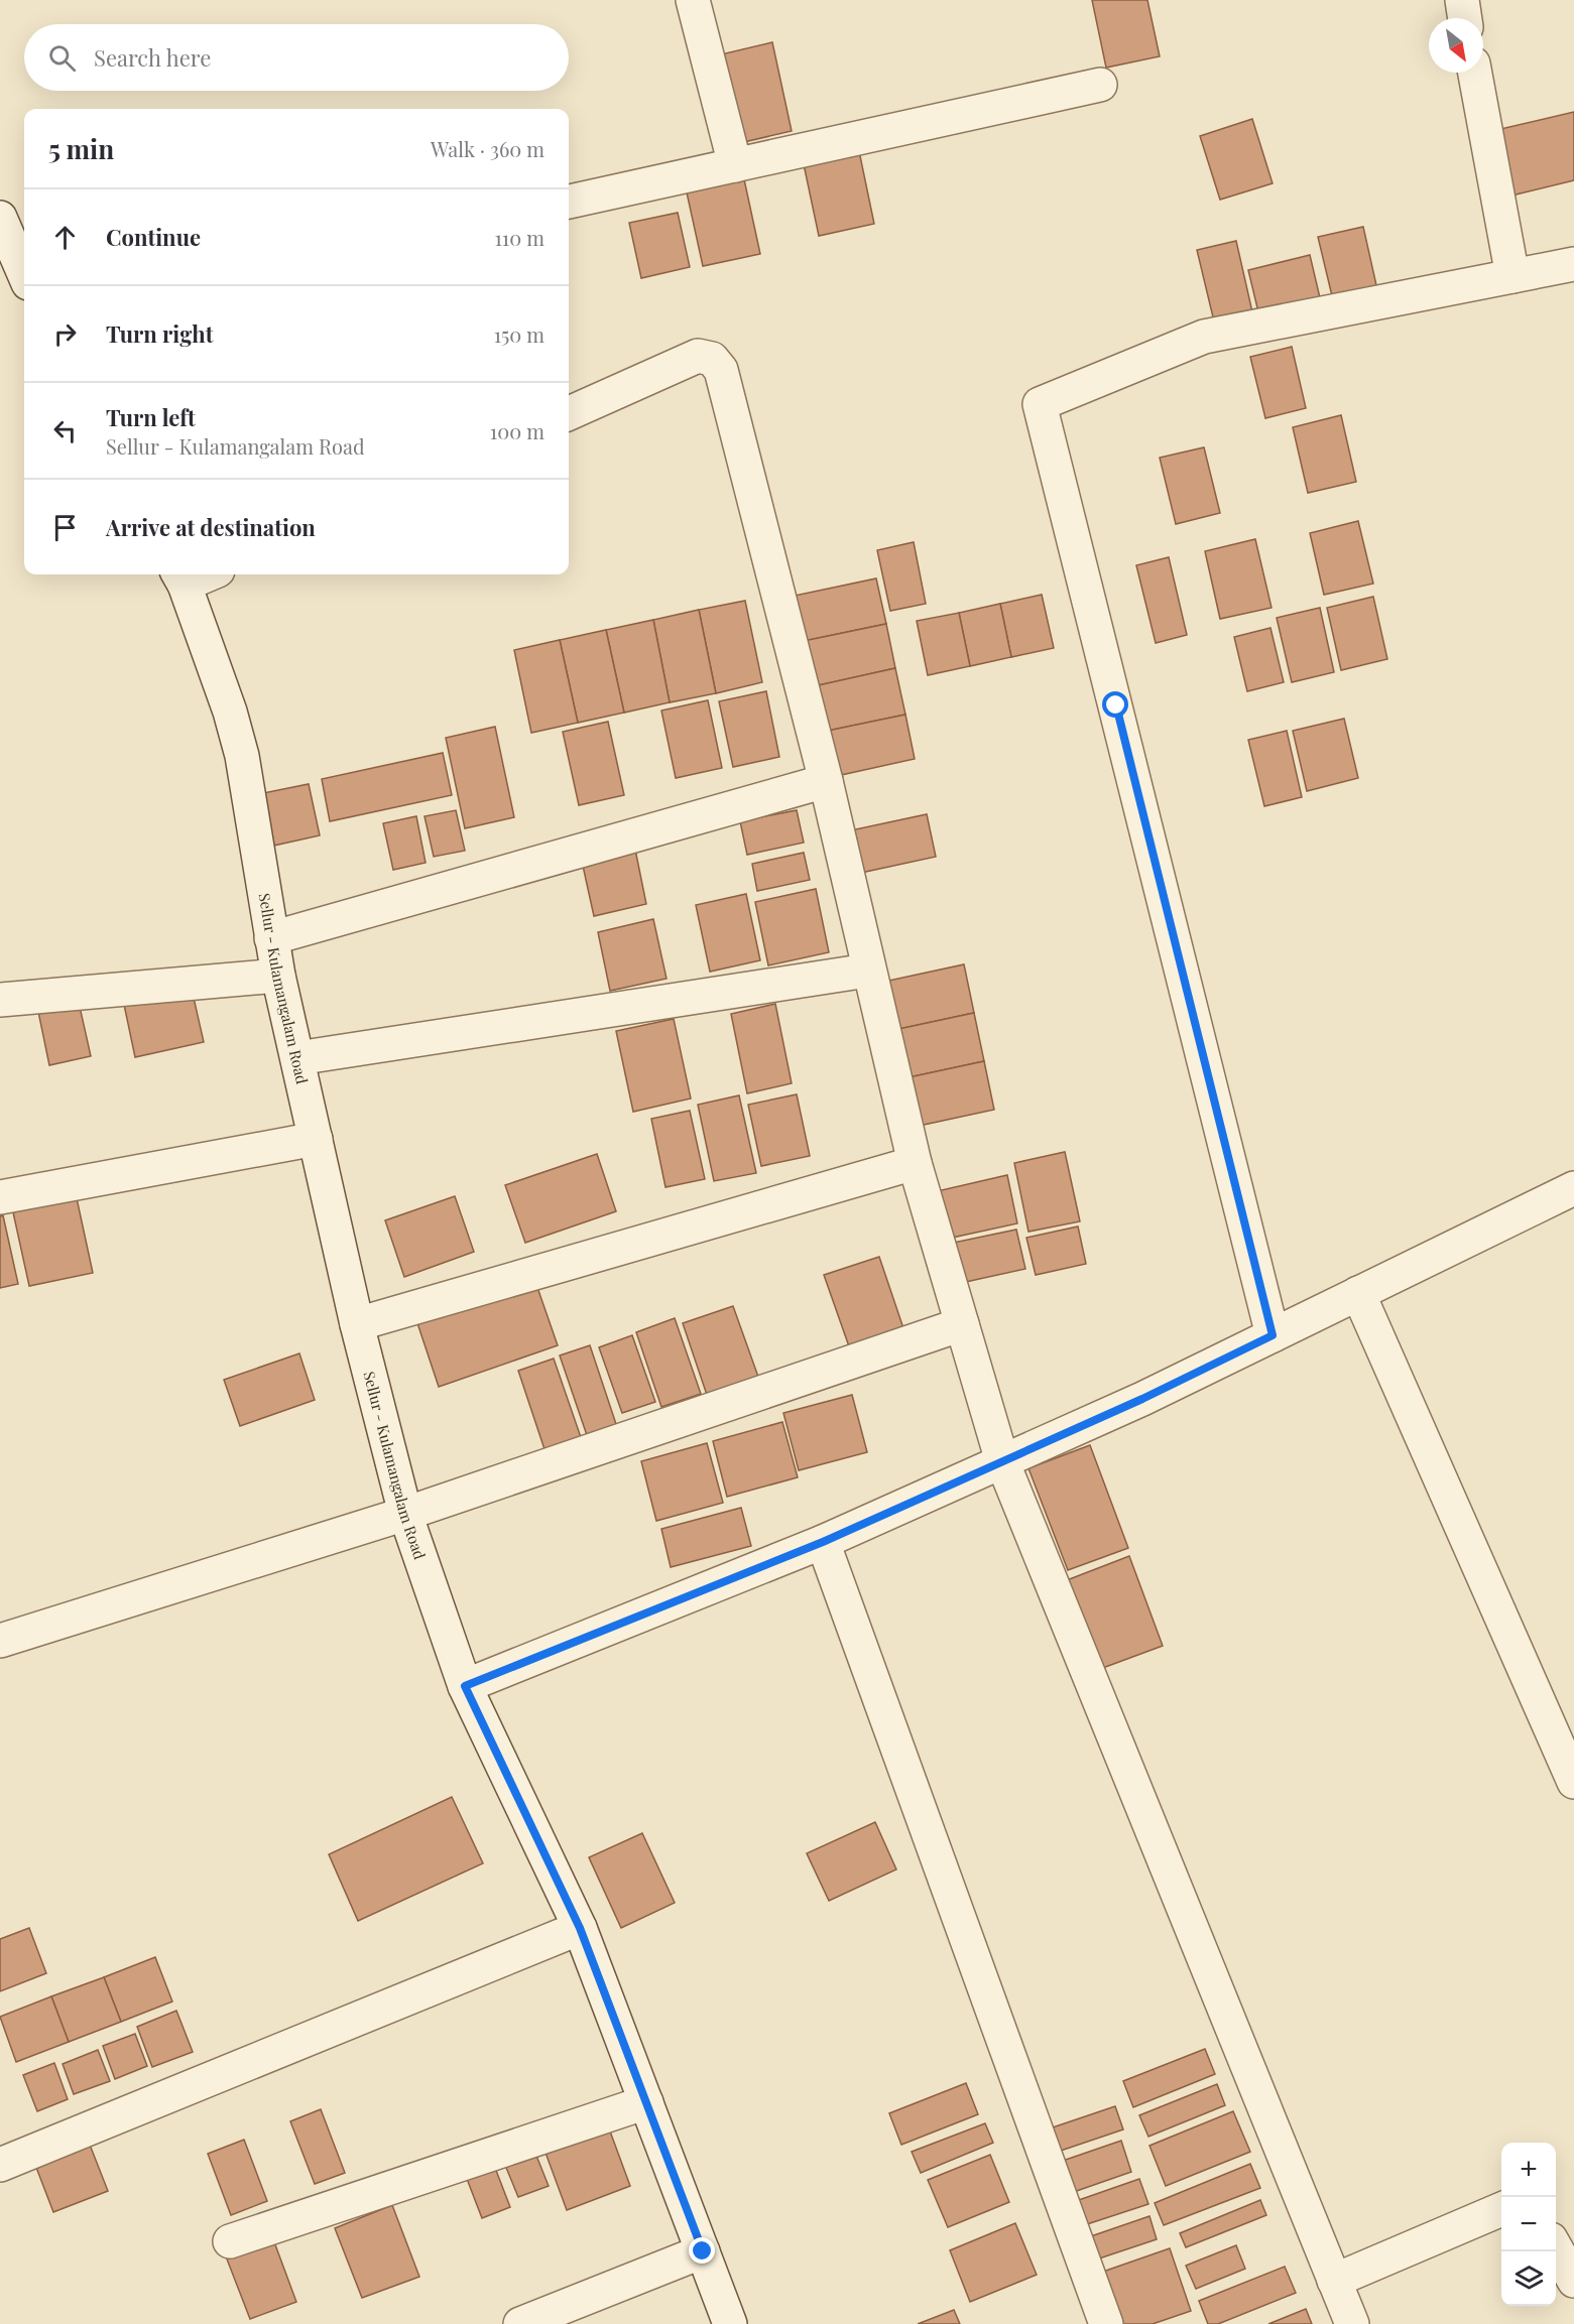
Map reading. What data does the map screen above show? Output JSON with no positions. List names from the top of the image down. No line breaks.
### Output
{"streets":{"street":["Sellur - Kulamangalam Road"]},"north":"bottom right","page":{"search":"Search here","heading":["5 min","Walk · 360 m"],"list":[["Continue","110 m"],["Turn right","150 m"],["Turn left","Sellur - Kulamangalam Road","100 m"],"Arrive at destination"],"map_buttons":["+","−"]}}
